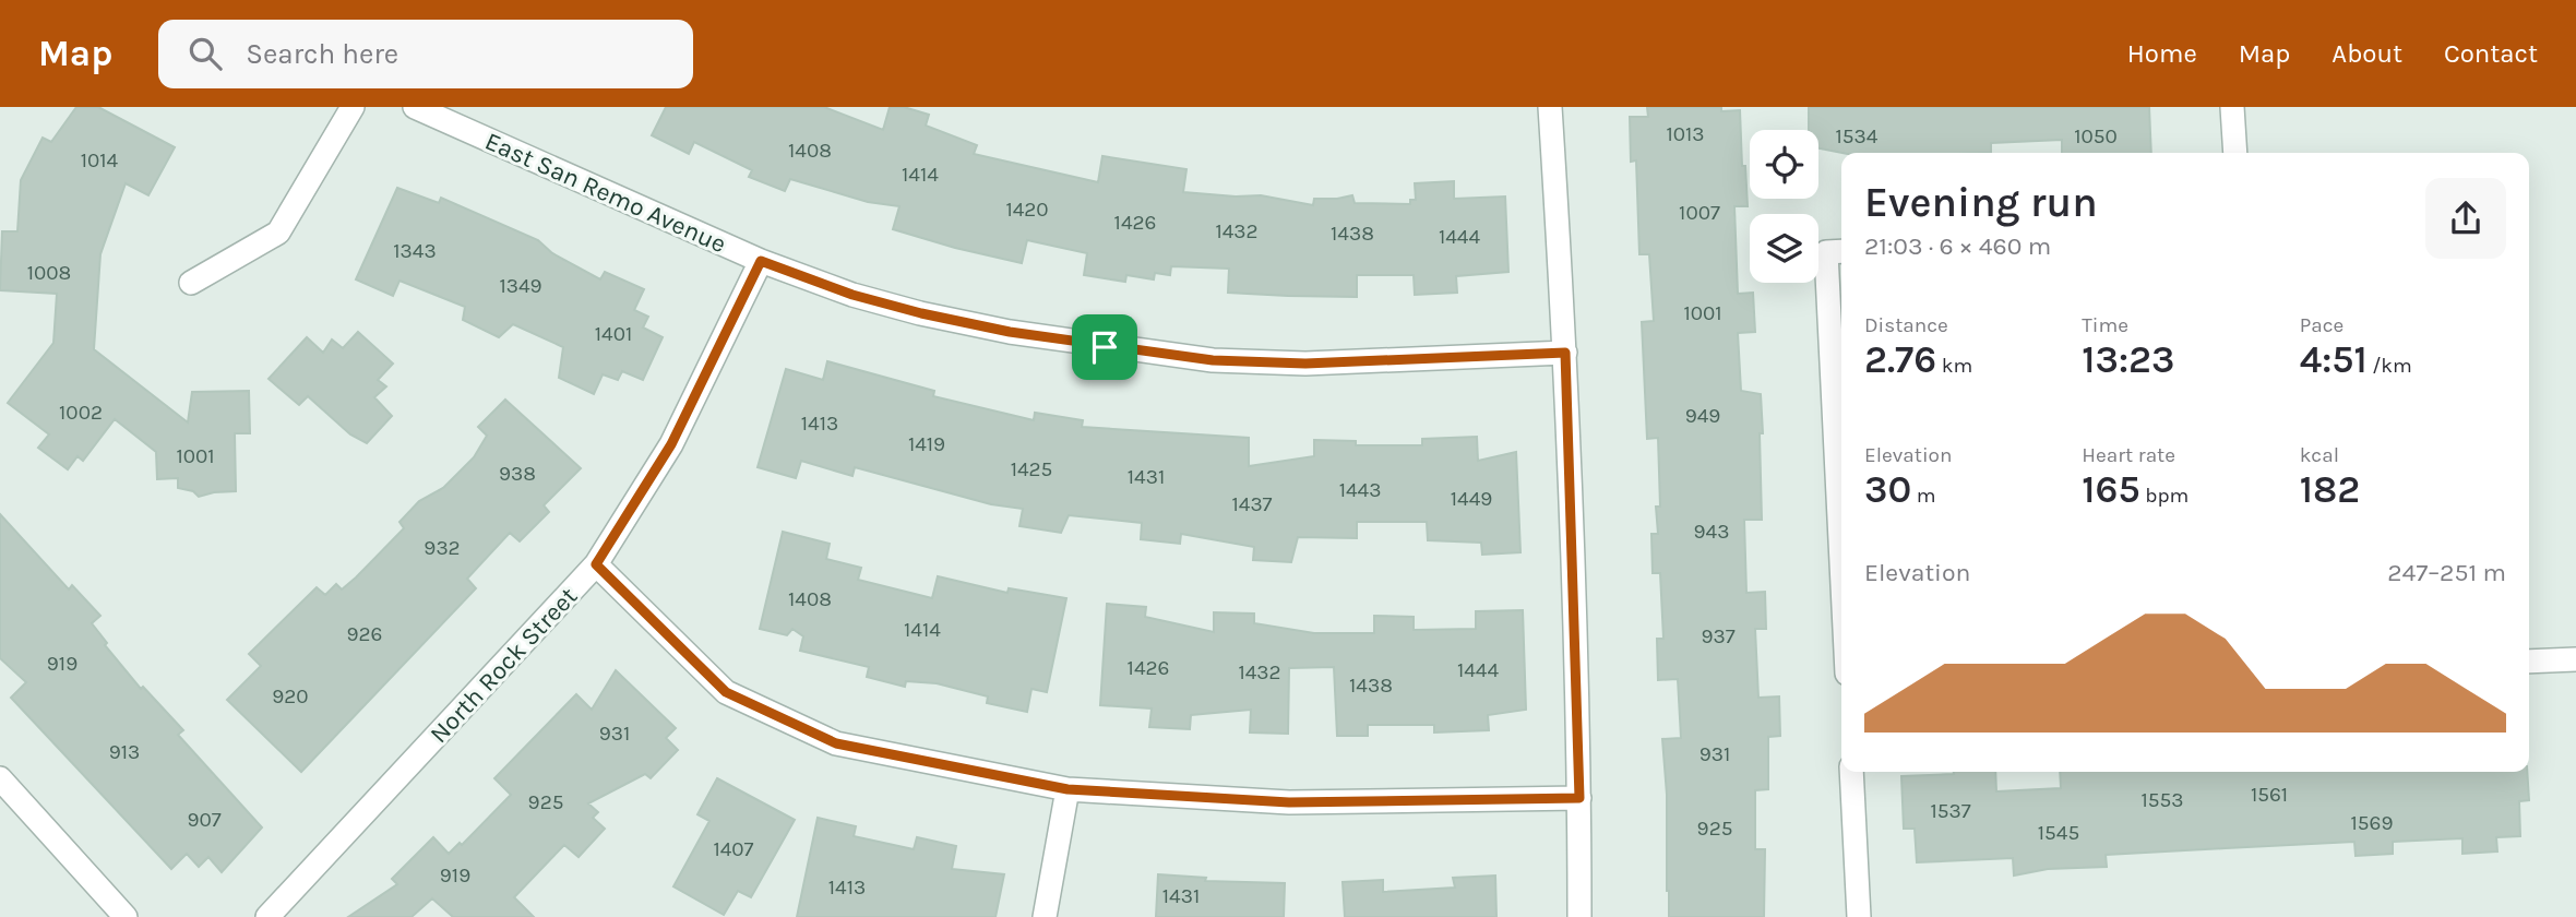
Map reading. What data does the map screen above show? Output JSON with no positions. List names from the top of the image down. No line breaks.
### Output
{"streets":{"street":["East San Remo Avenue","North Rock Street"]},"crossings":[["East San Remo Avenue","North Rock Street"]],"house_numbers":["1013","1534","1050","1408","1014","1414","1420","1007","1426","1432","1438","1444","1343","1008","1349","1001","1401","1002","949","1413","1419","1001","1425","938","1431","1443","1449","1437","943","932","1408","1414","926","937","919","1426","1444","1432","1438","920","931","913","931","1561","1553","925","1537","907","1569","925","1545","1407","919","1413","1431"],"page":{"header":"Map","search":"Search here","nav":["Home","Map","About","Contact"],"heading":["Evening run","21:03 · 6 × 460 m"],"stats":[["Distance","2.76 km"],["Time","13:23"],["Pace","4:51 /km"],["Elevation","30 m"],["Heart rate","165 bpm"],["kcal","182"]],"chart":["Elevation","247–251 m"]}}
